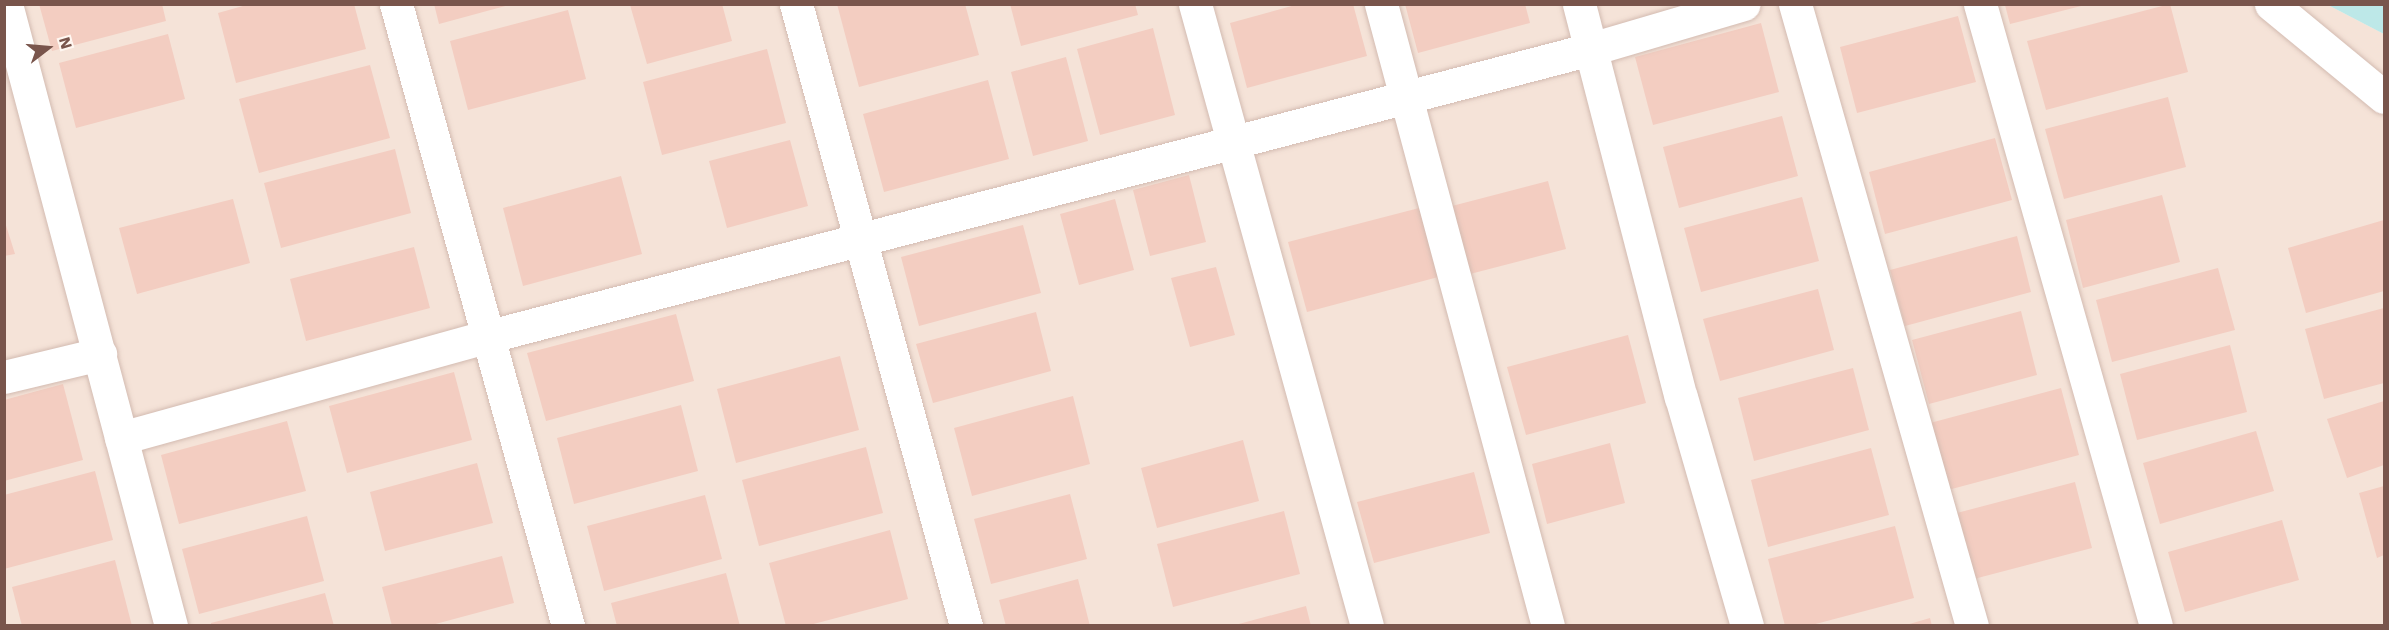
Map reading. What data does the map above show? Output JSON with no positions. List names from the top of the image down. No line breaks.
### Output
{"north":"right"}
